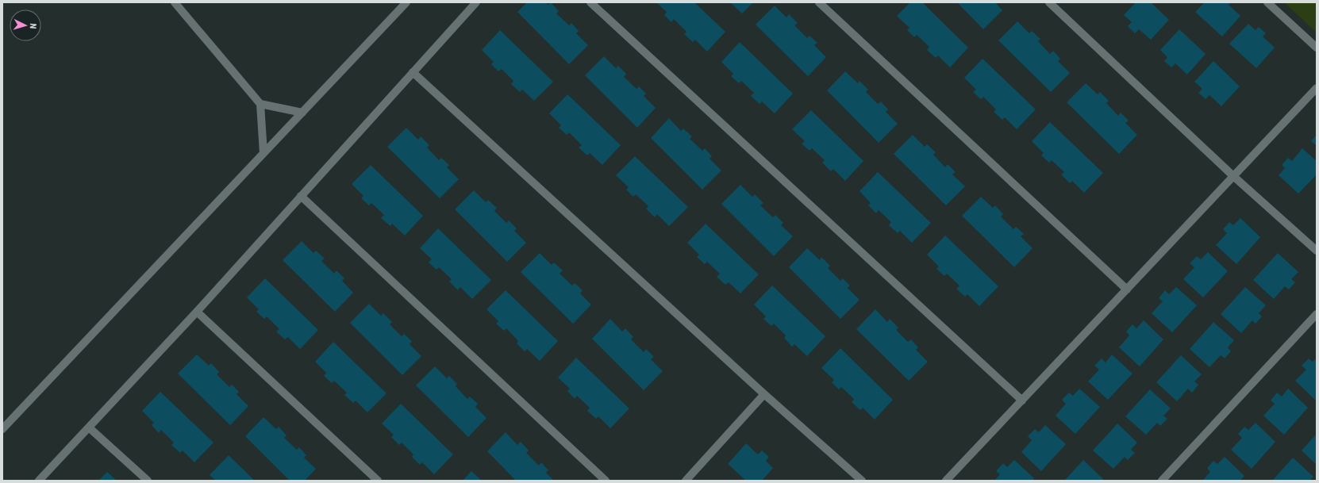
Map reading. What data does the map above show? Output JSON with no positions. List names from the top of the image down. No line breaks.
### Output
{"north":"right"}
